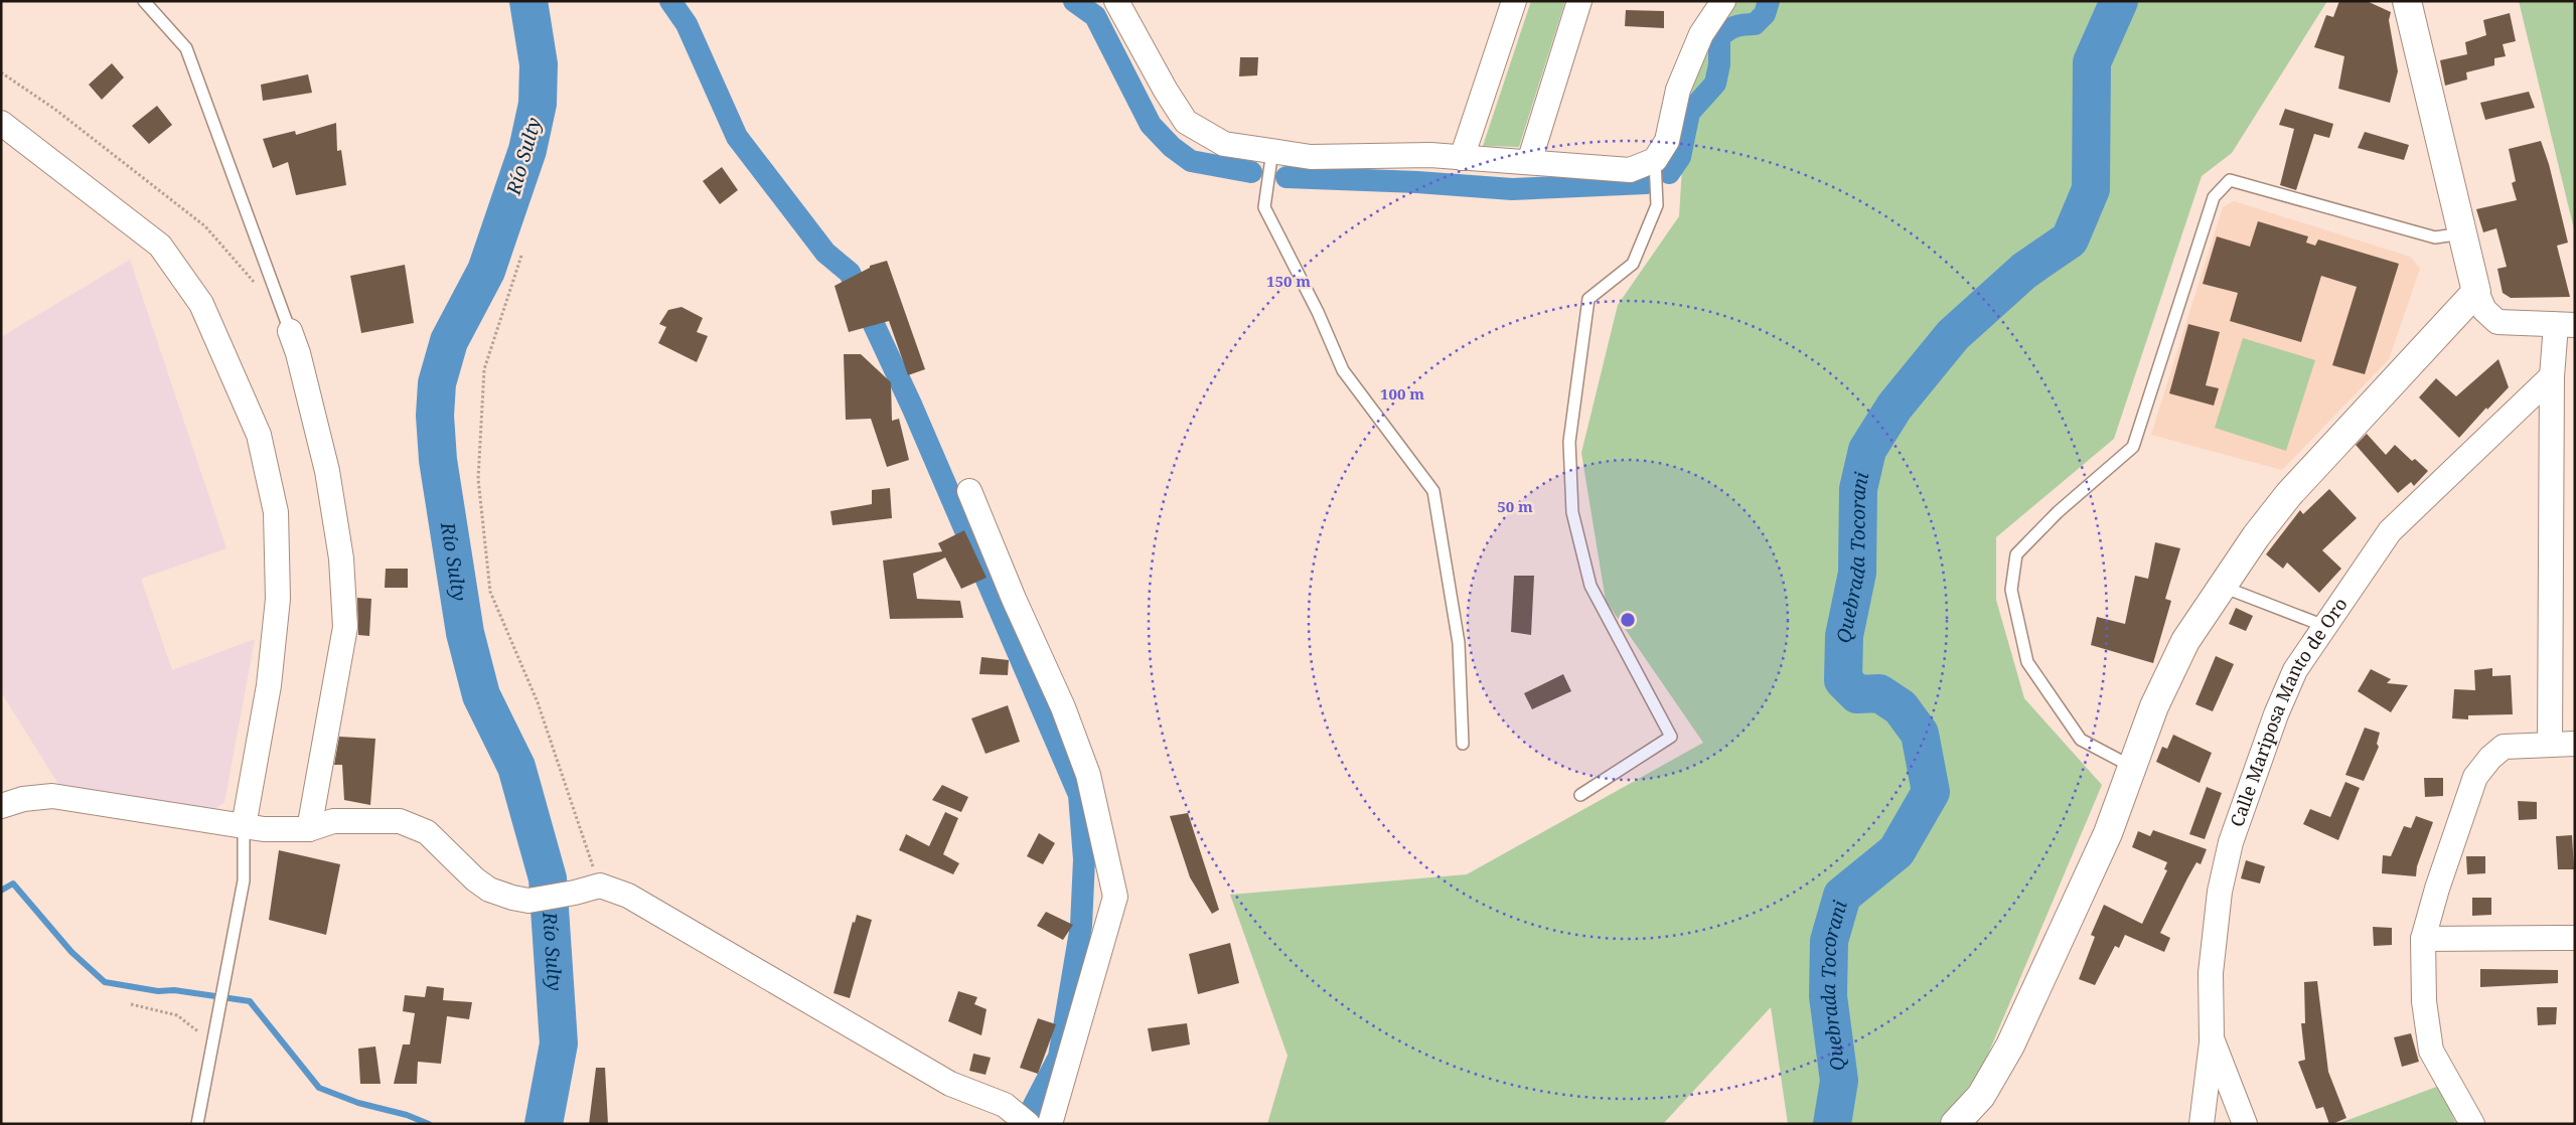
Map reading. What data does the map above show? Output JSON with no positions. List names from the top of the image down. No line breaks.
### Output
{"streets":{"street":["Calle Mariposa Manto de Oro"]},"water":["Río Sulty","Quebrada Tocorani"],"rings":["150 m","100 m","50 m"]}
